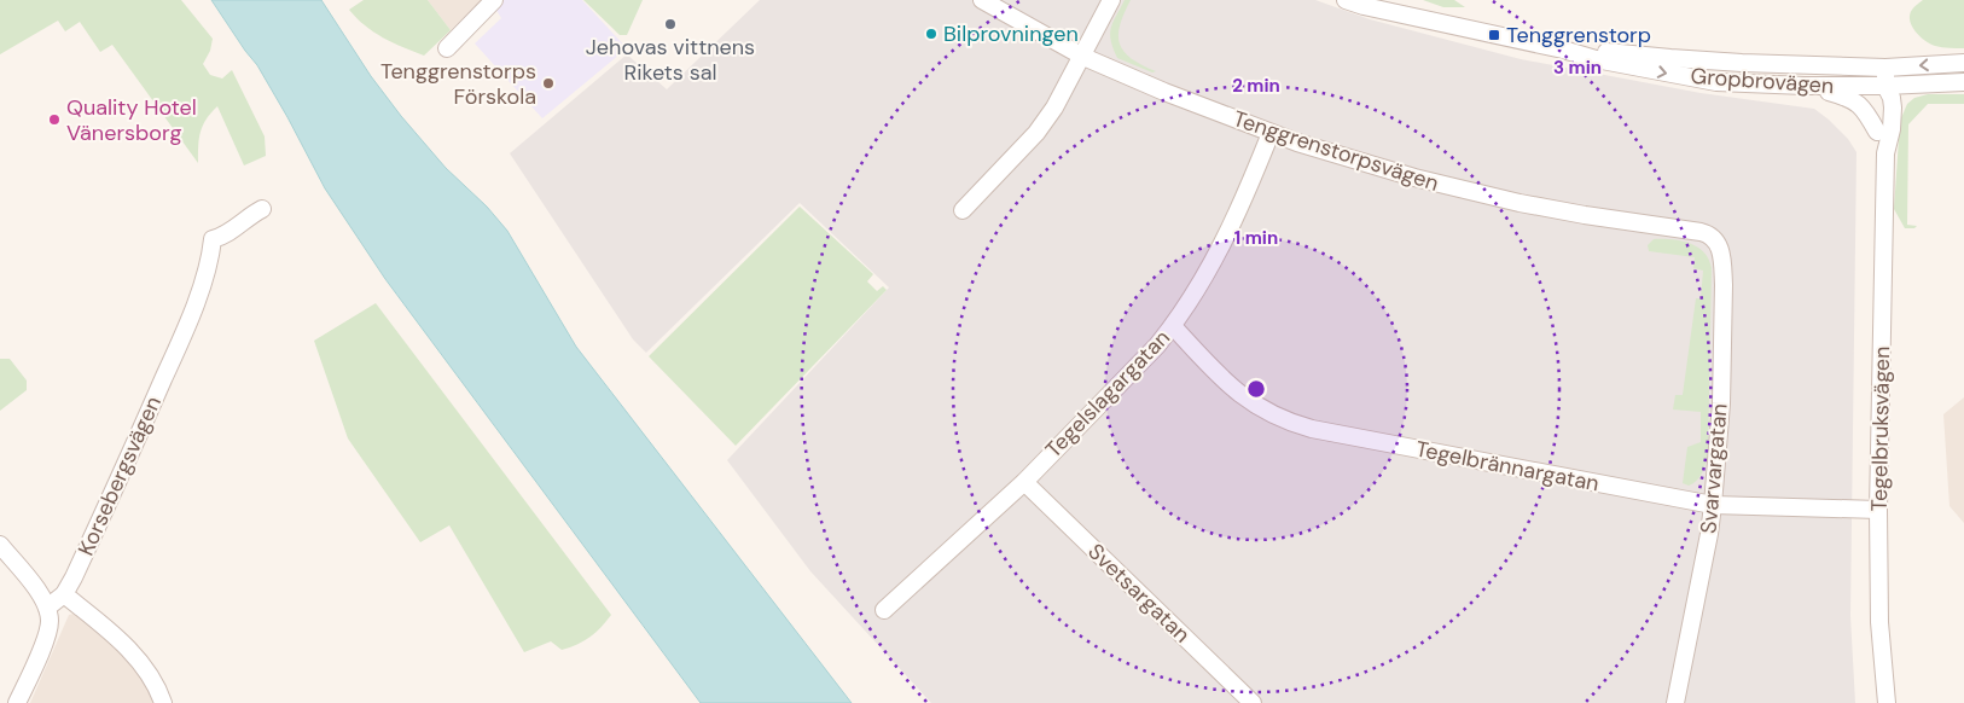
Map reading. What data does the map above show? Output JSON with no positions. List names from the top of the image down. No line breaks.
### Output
{"streets":{"street":["Gropbrovägen","Tenggrenstorpsvägen","Tegelslagargatan","Tegelbruksvägen","Tegelbrännargatan","Svarvargatan","Korsebergsvägen","Svetsargatan"]},"crossings":[["Gropbrovägen","Tegelbruksvägen"],["Tenggrenstorpsvägen","Tegelslagargatan"],["Tenggrenstorpsvägen","Svarvargatan"],["Tegelslagargatan","Tegelbrännargatan"],["Tegelslagargatan","Svetsargatan"],["Tegelbruksvägen","Tegelbrännargatan"],["Tegelbrännargatan","Svarvargatan"]],"places":{"other":["Jehovas vittnens Rikets sal","Bilprovningen","Tenggrenstorps Förskola","Quality Hotel Vänersborg"],"transit":["Tenggrenstorp"]},"rings":["3 min","2 min","1 min"]}
